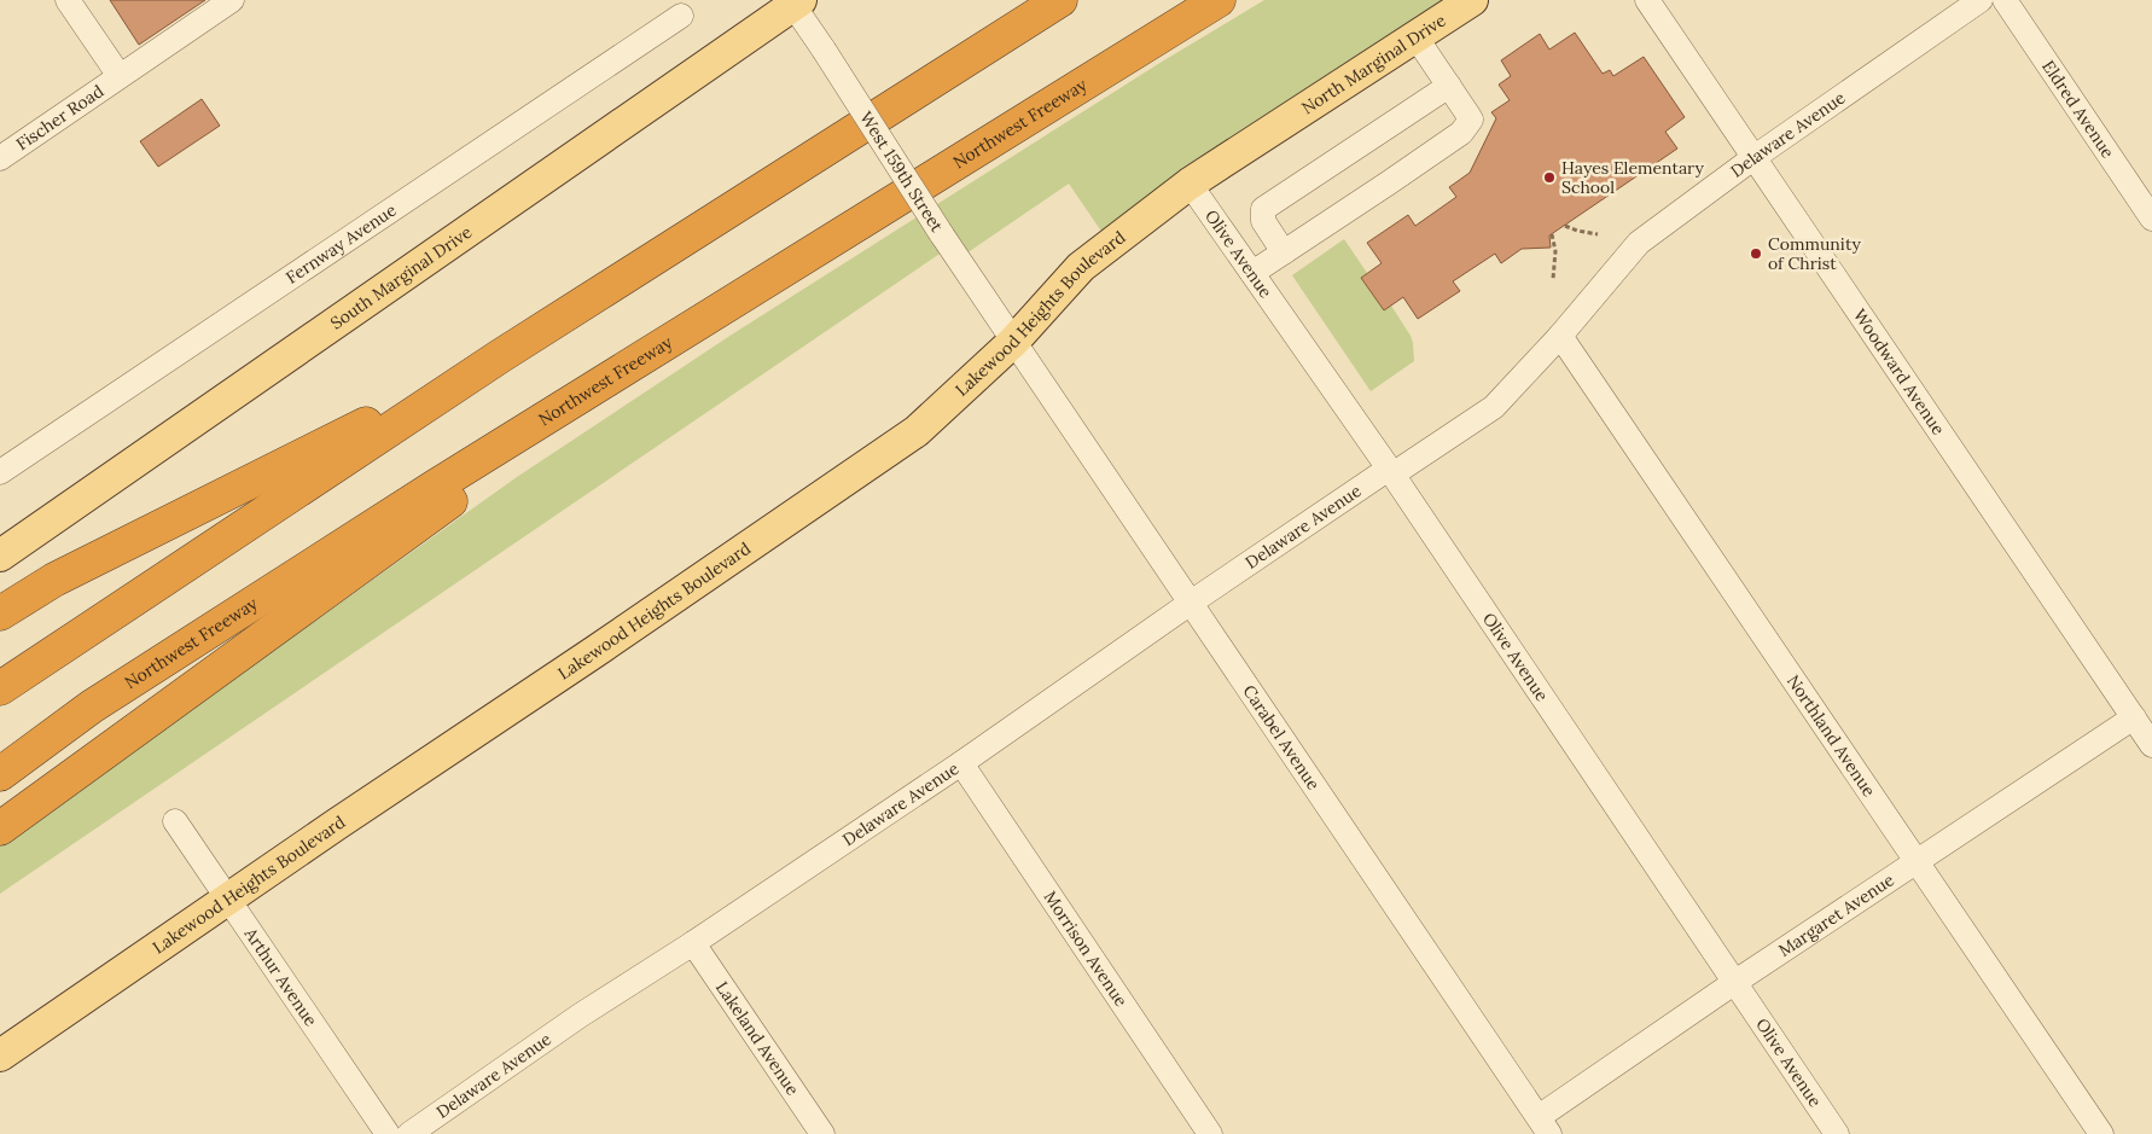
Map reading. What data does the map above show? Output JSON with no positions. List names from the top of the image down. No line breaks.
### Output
{"streets":{"highway":["Northwest Freeway"],"main road":["North Marginal Drive","South Marginal Drive","Lakewood Heights Boulevard"],"street":["Eldred Avenue","Fischer Road","Delaware Avenue","West 159th Street","Fernway Avenue","Olive Avenue","Woodward Avenue","Northland Avenue","Carabel Avenue","Margaret Avenue","Morrison Avenue","Arthur Avenue","Lakeland Avenue"]},"crossings":[["North Marginal Drive","Lakewood Heights Boulevard"],["Delaware Avenue","Olive Avenue"],["Delaware Avenue","Woodward Avenue"],["Delaware Avenue","Northland Avenue"],["Delaware Avenue","Carabel Avenue"],["Delaware Avenue","Morrison Avenue"],["Delaware Avenue","Lakeland Avenue"],["West 159th Street","South Marginal Drive"],["West 159th Street","Lakewood Heights Boulevard"],["West 159th Street","Carabel Avenue"],["Olive Avenue","Lakewood Heights Boulevard"],["Olive Avenue","Margaret Avenue"],["Lakewood Heights Boulevard","Carabel Avenue"],["Lakewood Heights Boulevard","Arthur Avenue"],["Woodward Avenue","Margaret Avenue"],["Northland Avenue","Margaret Avenue"],["Carabel Avenue","Margaret Avenue"]],"places":["Hayes Elementary School","Community of Christ"]}
